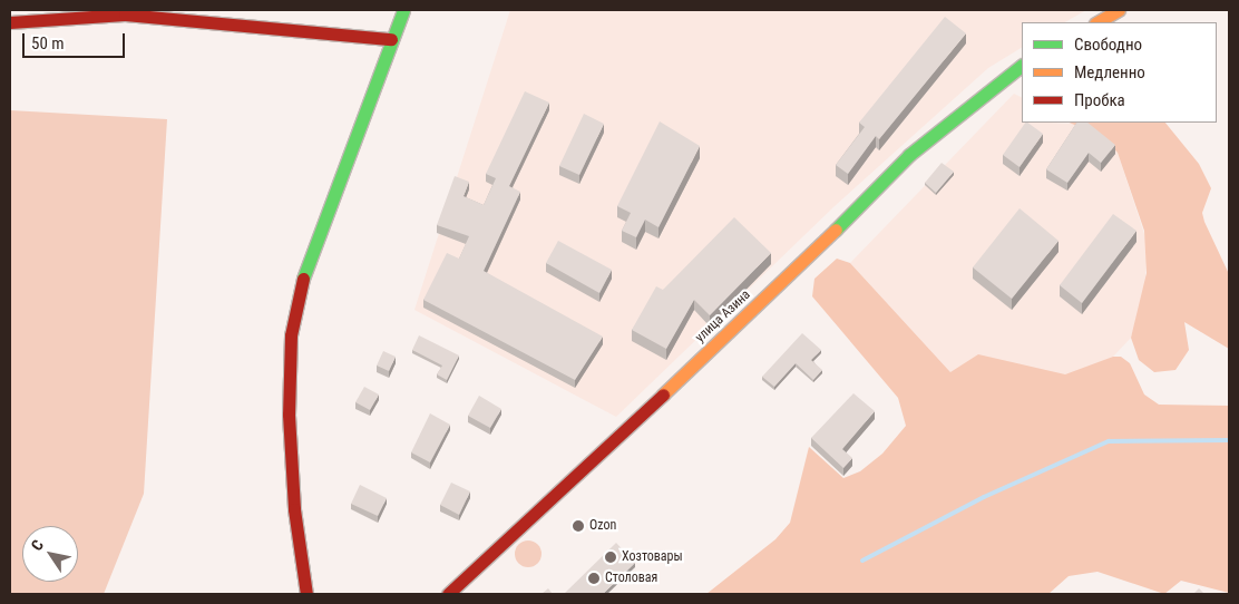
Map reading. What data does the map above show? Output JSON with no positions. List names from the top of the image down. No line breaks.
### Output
{"streets":{"street":["улица Азина"]},"places":["Ozon","Хозтовары","Столовая"],"legend":["Свободно","Медленно","Пробка"],"scale_bar":"50 m","north":"top left"}
